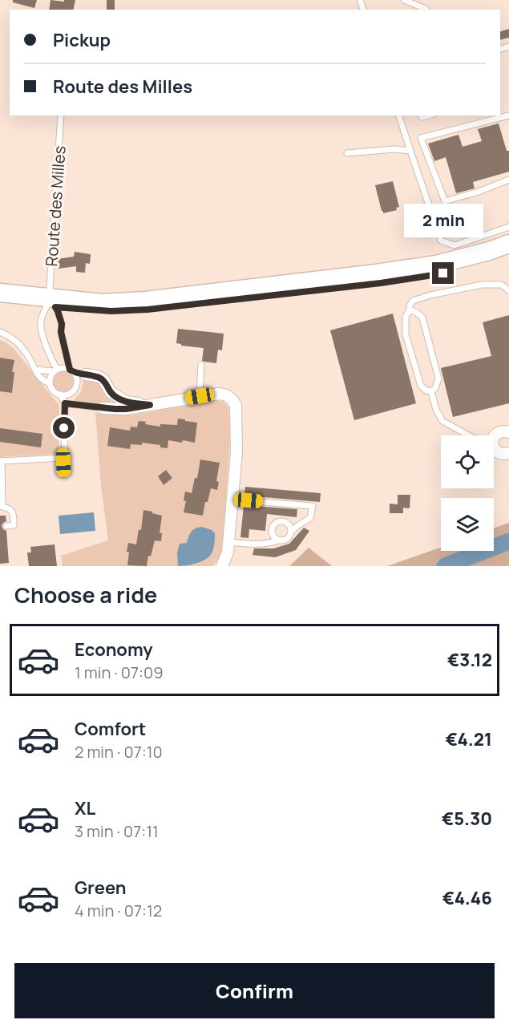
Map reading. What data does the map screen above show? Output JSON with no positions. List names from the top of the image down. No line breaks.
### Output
{"streets":{"lane":["Route des Milles"]},"page":{"banner":["Pickup","Route des Milles"],"bubble":"2 min","heading":"Choose a ride","list":[{"name":"Economy","note":"1 min · 07:09","value":"€3.12"},{"name":"Comfort","note":"2 min · 07:10","value":"€4.21"},{"name":"XL","note":"3 min · 07:11","value":"€5.30"},{"name":"Green","note":"4 min · 07:12","value":"€4.46"}],"buttons":"Confirm"}}
